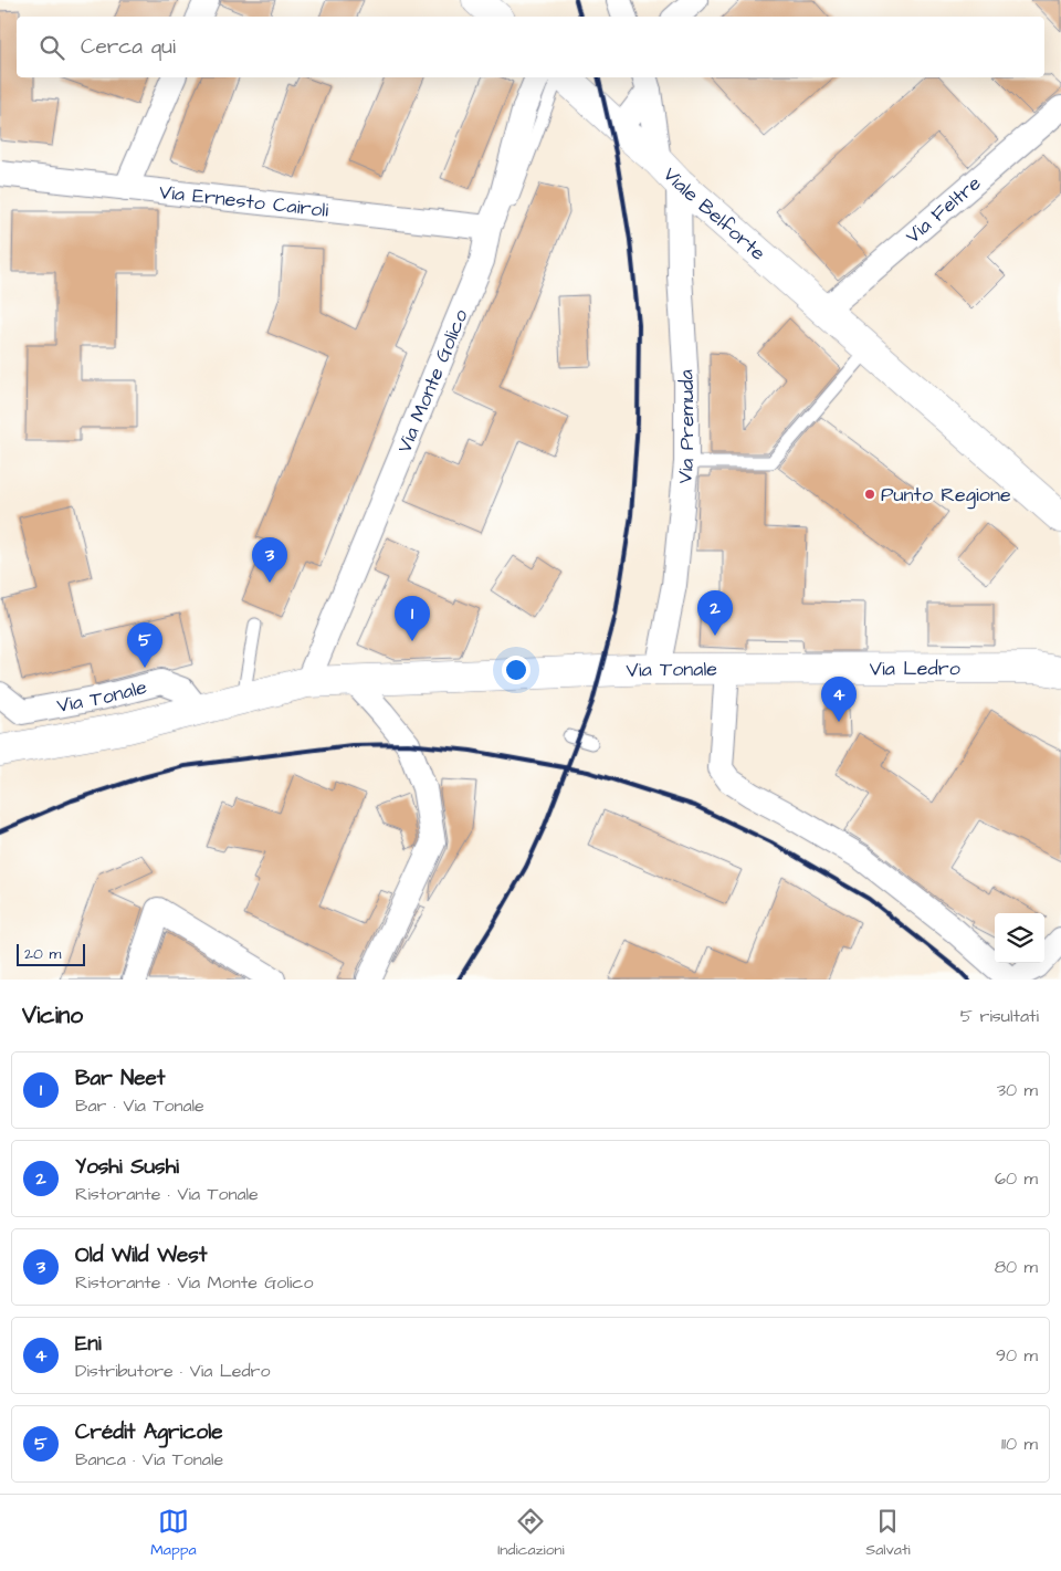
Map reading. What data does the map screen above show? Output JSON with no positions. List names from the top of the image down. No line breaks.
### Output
{"streets":{"main road":["Viale Belforte","Via Ledro","Via Tonale"],"street":["Via Ernesto Cairoli","Via Feltre","Via Monte Golico","Via Premuda"]},"crossings":[["Via Ernesto Cairoli","Via Monte Golico"],["Via Feltre","Viale Belforte"],["Viale Belforte","Via Premuda"],["Via Monte Golico","Via Tonale"],["Via Premuda","Via Tonale"],["Via Ledro","Via Tonale"]],"places":["Punto Regione"],"scale_bar":"20 m","page":{"search":"Cerca qui","pins":["3","2","1","5","4"],"scale":"20 m","heading":["Vicino","5 risultati"],"list":[{"mark":"1","name":"Bar Neet","note":"Bar · Via Tonale","value":"30 m"},{"mark":"2","name":"Yoshi Sushi","note":"Ristorante · Via Tonale","value":"60 m"},{"mark":"3","name":"Old Wild West","note":"Ristorante · Via Monte Golico","value":"80 m"},{"mark":"4","name":"Eni","note":"Distributore · Via Ledro","value":"90 m"},{"mark":"5","name":"Crédit Agricole","note":"Banca · Via Tonale","value":"110 m"}],"nav":["Mappa","Indicazioni","Salvati"]}}
